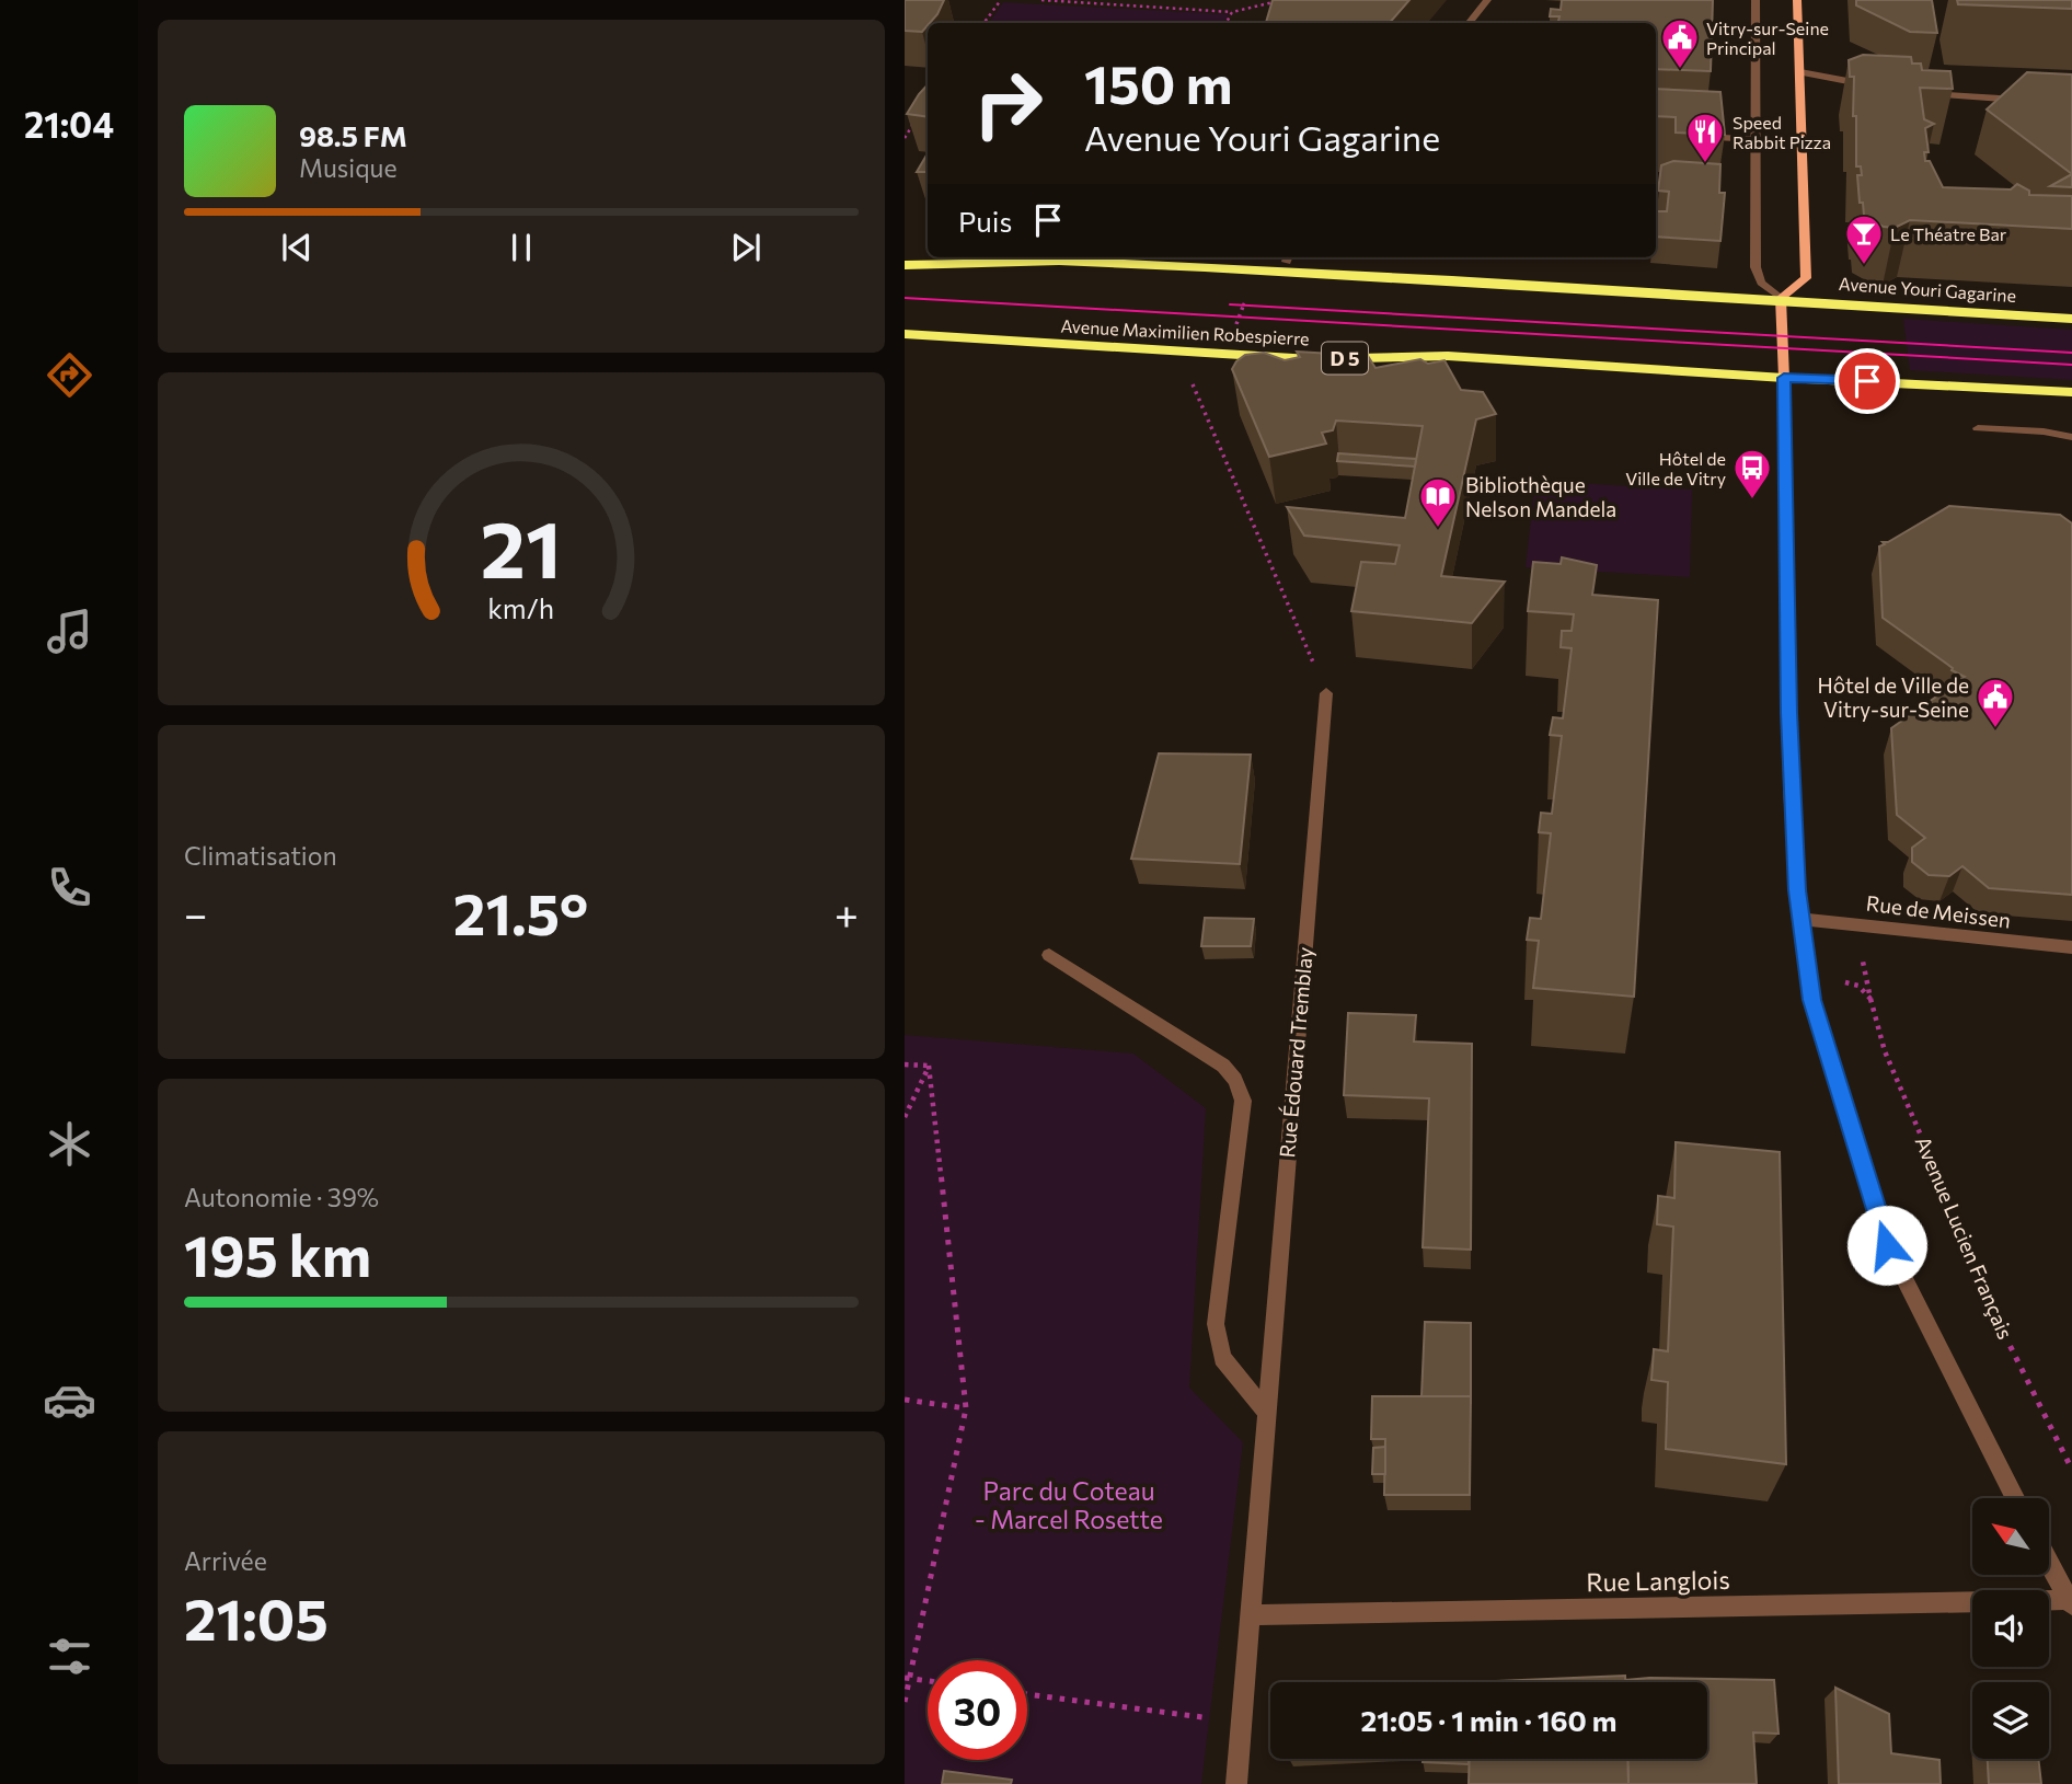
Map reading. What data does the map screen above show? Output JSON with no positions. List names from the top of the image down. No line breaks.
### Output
{"streets":{"main road":["Avenue Youri Gagarine","Avenue Maximilien Robespierre","D 5"],"street":["Rue de Meissen","Rue Édouard Tremblay","Rue Langlois"],"path":["Avenue Lucien Français"]},"crossings":[["Avenue Maximilien Robespierre","D 5"],["Rue de Meissen","Avenue Lucien Français"],["Rue Édouard Tremblay","Rue Langlois"]],"parks":["Parc du Coteau - Marcel Rosette"],"places":{"public building":["Vitry-sur-Seine Principal","Hôtel de Ville de Vitry-sur-Seine"],"restaurant":["Speed Rabbit Pizza"],"bar":["Le Théatre Bar"],"bus stop":["Hôtel de Ville de Vitry"],"library":["Bibliothèque Nelson Mandela"]},"north":"top left","page":{"tabs":"21:04","turn":["150 m","Avenue Youri Gagarine"],"song":["98.5 FM","Musique"],"then":"Puis","tile":["Climatisation",["Autonomie · 39%","195 km"],["Arrivée","21:05"]],"heat":["−","21.5°","+"],"limit":"30","trip":"21:05 · 1 min · 160 m","gauge":["21","km/h"]}}
